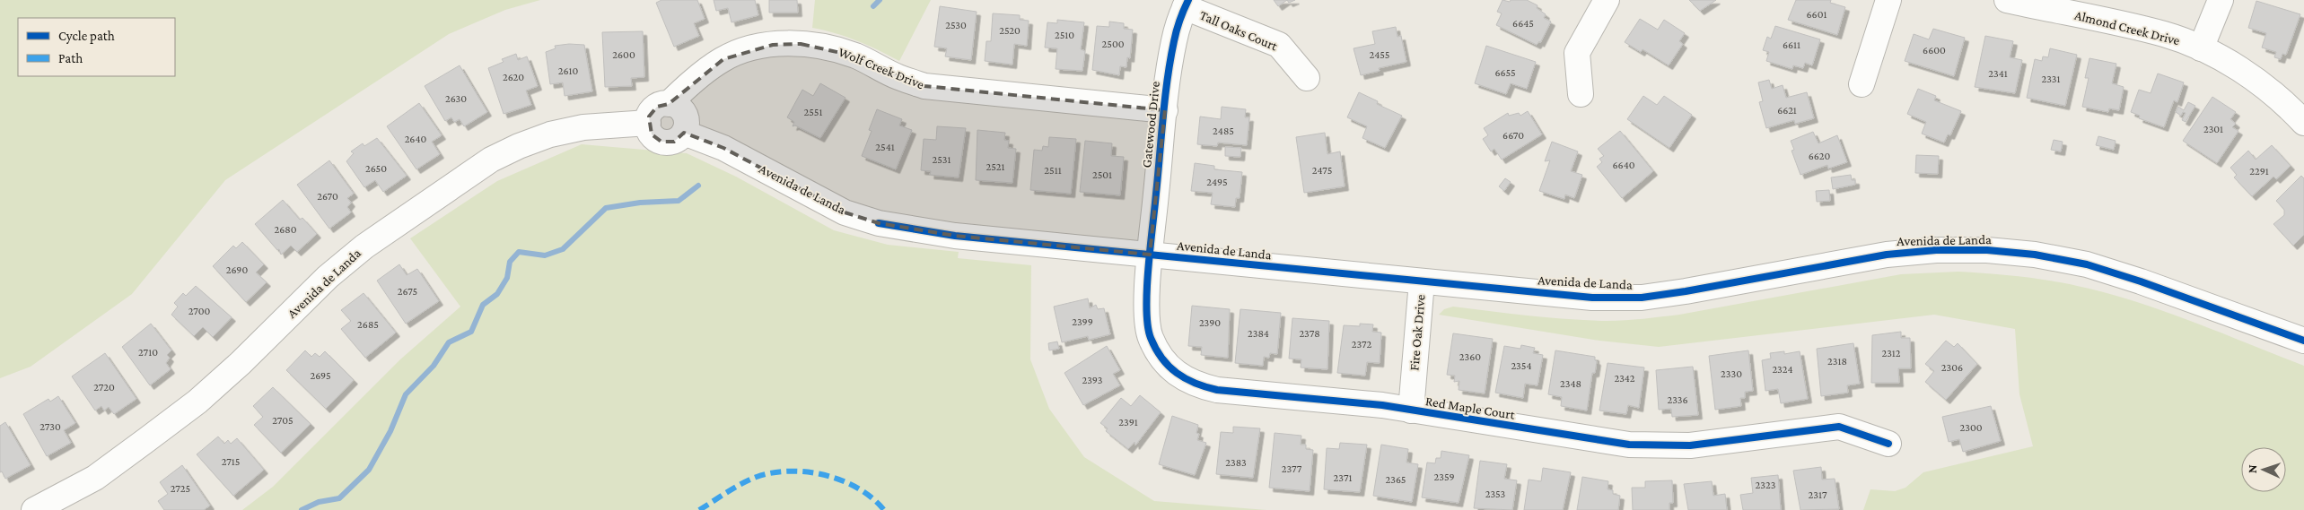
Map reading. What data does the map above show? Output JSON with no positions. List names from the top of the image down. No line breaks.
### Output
{"streets":{"street":["Almond Creek Drive","Tall Oaks Court","Wolf Creek Drive","Gatewood Drive","Avenida de Landa","Fire Oak Drive","Red Maple Court"]},"crossings":[["Tall Oaks Court","Gatewood Drive"],["Wolf Creek Drive","Gatewood Drive"],["Wolf Creek Drive","Avenida de Landa"],["Gatewood Drive","Avenida de Landa"],["Gatewood Drive","Red Maple Court"],["Avenida de Landa","Fire Oak Drive"],["Avenida de Landa","Red Maple Court"],["Fire Oak Drive","Red Maple Court"]],"house_numbers":["6601","6645","2530","2520","2510","2500","6611","6600","2600","2455","2610","6655","2341","2620","2331","2630","6621","2551","2301","2485","6670","2640","2541","6620","2531","6640","2521","2650","2511","2475","2291","2501","2495","2670","2680","2690","2675","2700","2399","2390","2685","2384","2378","2372","2710","2312","2360","2318","2354","2306","2324","2330","2695","2342","2393","2348","2720","2336","2705","2391","2730","2300","2715","2383","2377","2359","2371","2365","2323","2725","2353","2317"],"legend":["Cycle path","Path"],"north":"left"}
